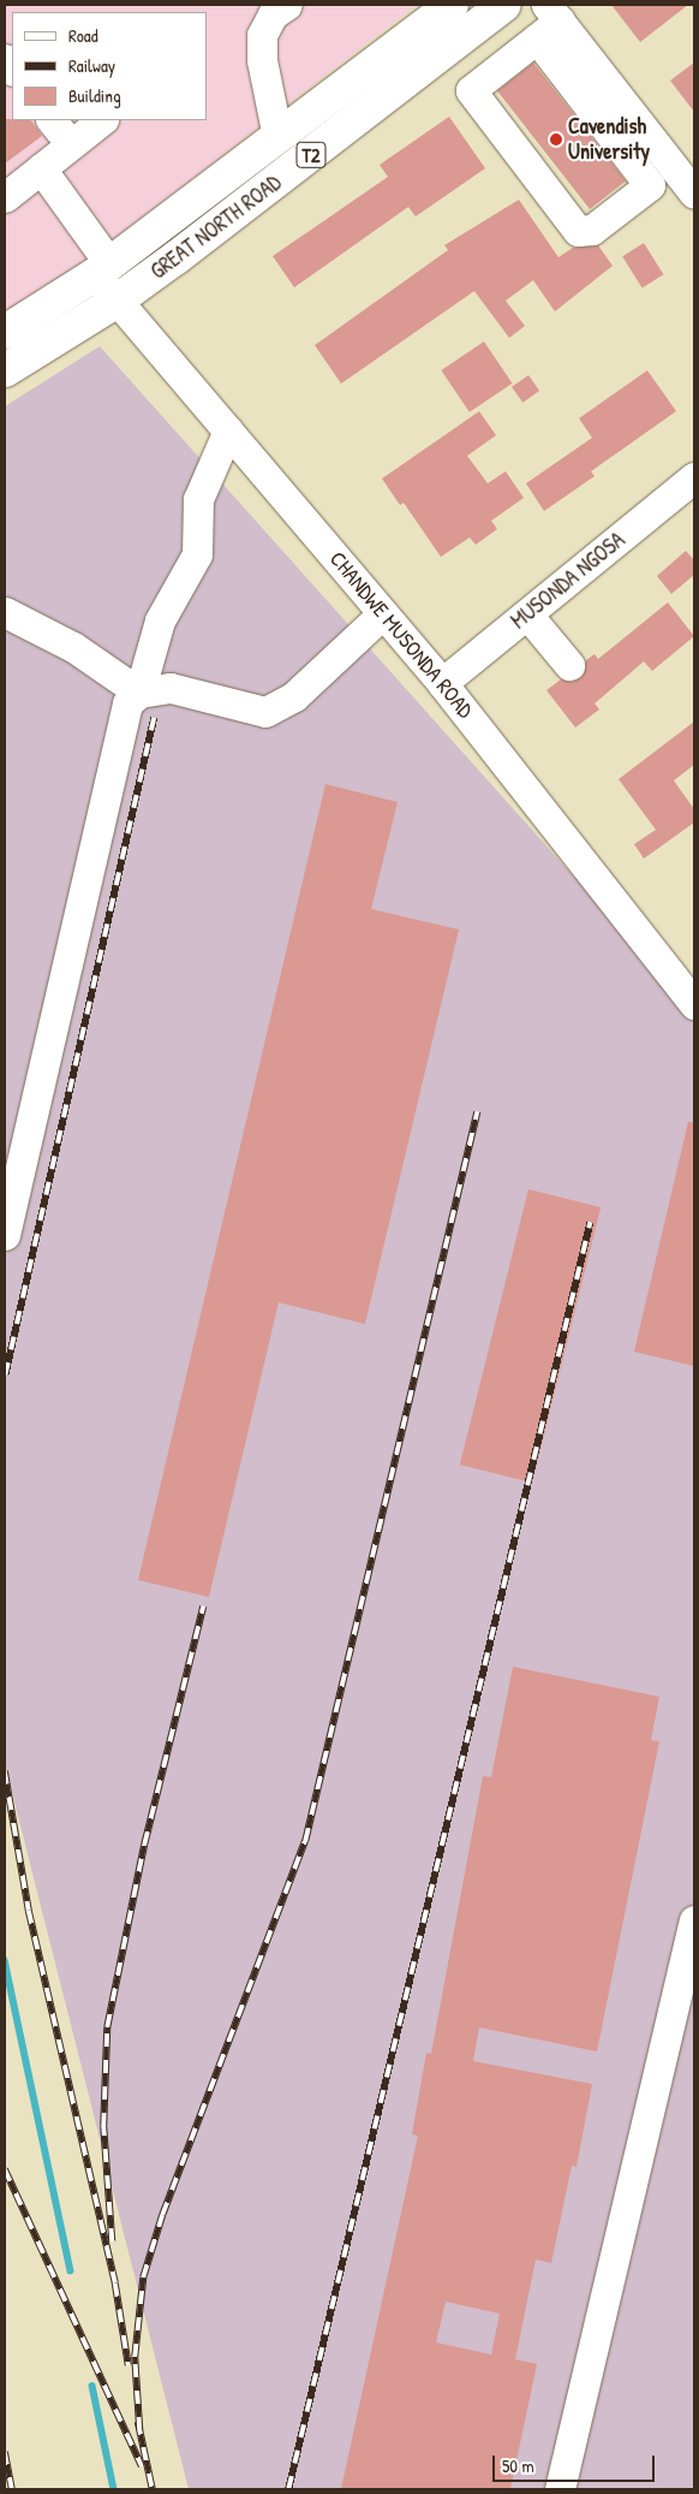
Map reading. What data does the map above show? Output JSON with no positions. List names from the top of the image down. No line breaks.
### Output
{"streets":{"main road":["T2","GREAT NORTH ROAD"],"street":["MUSONDA NGOSA","CHANDWE MUSONDA ROAD"]},"crossings":[["GREAT NORTH ROAD","CHANDWE MUSONDA ROAD"],["MUSONDA NGOSA","CHANDWE MUSONDA ROAD"]],"places":["Cavendish University"],"legend":["Road","Railway","Building"],"scale_bar":"50 m"}
